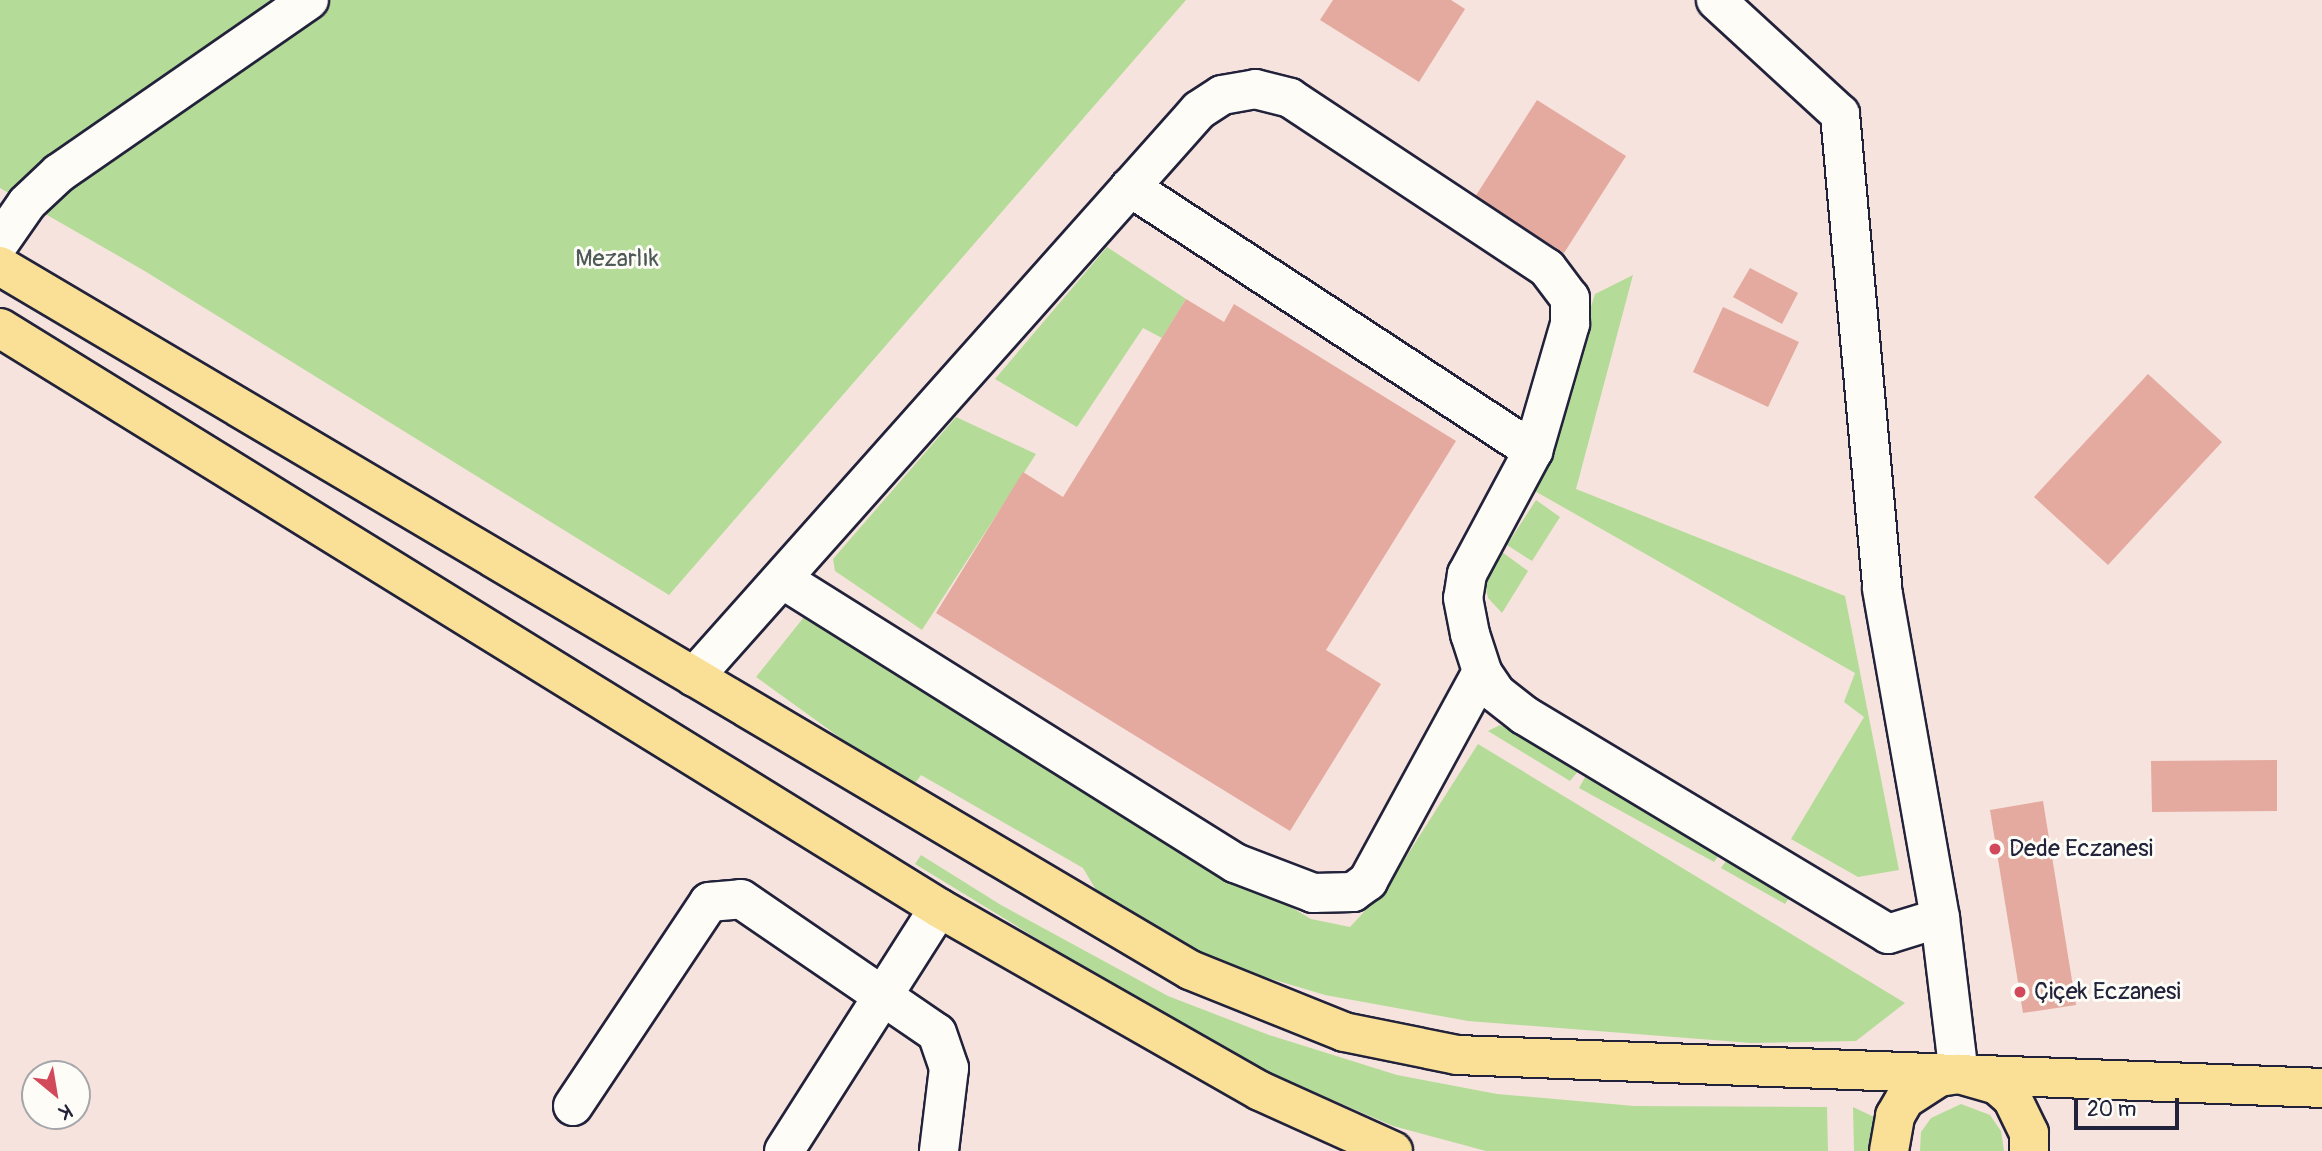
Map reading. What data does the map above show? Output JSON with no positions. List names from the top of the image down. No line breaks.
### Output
{"parks":["Mezarlık"],"places":["Dede Eczanesi","Çiçek Eczanesi"],"scale_bar":"20 m","north":"bottom right"}
